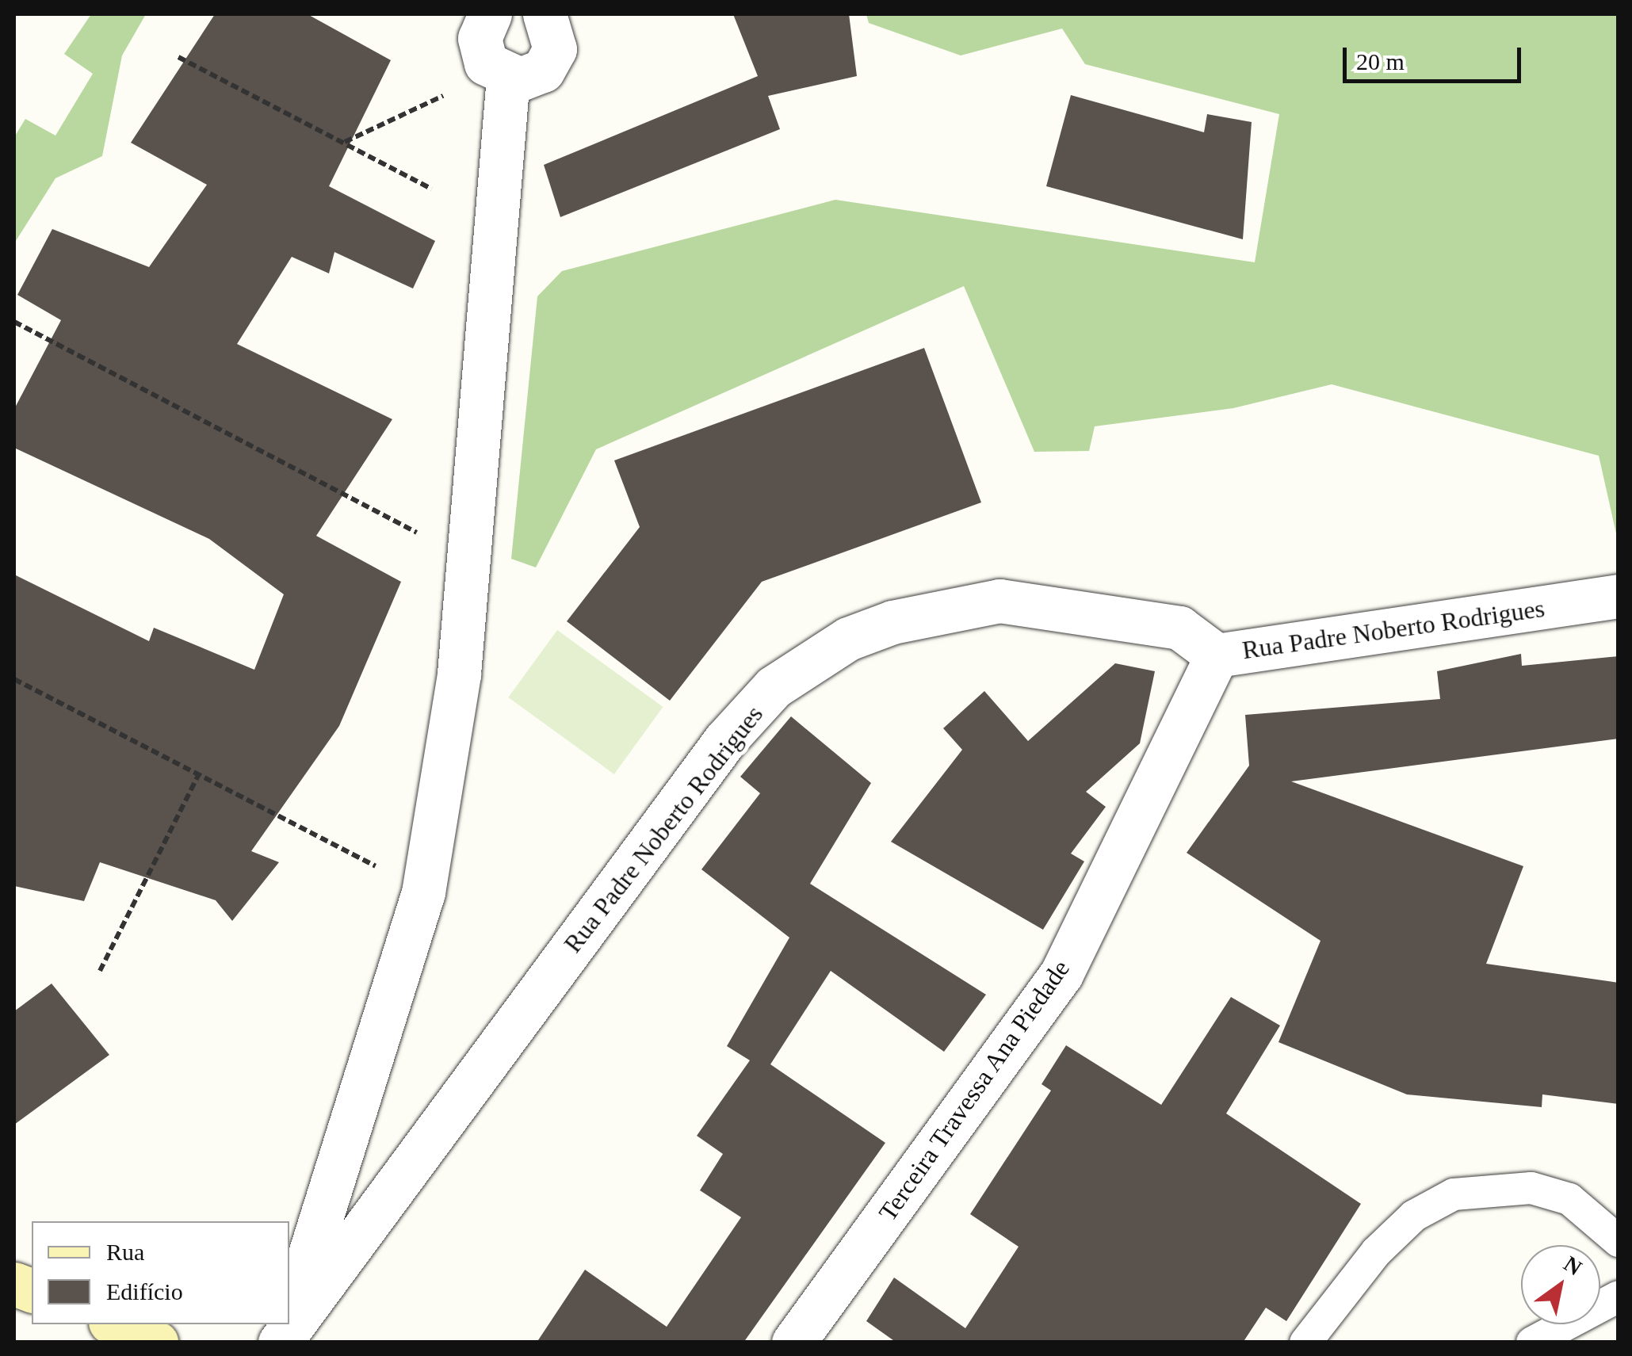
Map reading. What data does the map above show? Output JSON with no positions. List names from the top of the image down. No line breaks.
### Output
{"streets":{"street":["Rua Padre Noberto Rodrigues","Terceira Travessa Ana Piedade"]},"crossings":[["Rua Padre Noberto Rodrigues","Terceira Travessa Ana Piedade"]],"legend":["Rua","Edifício"],"scale_bar":"20 m","north":"top right"}
